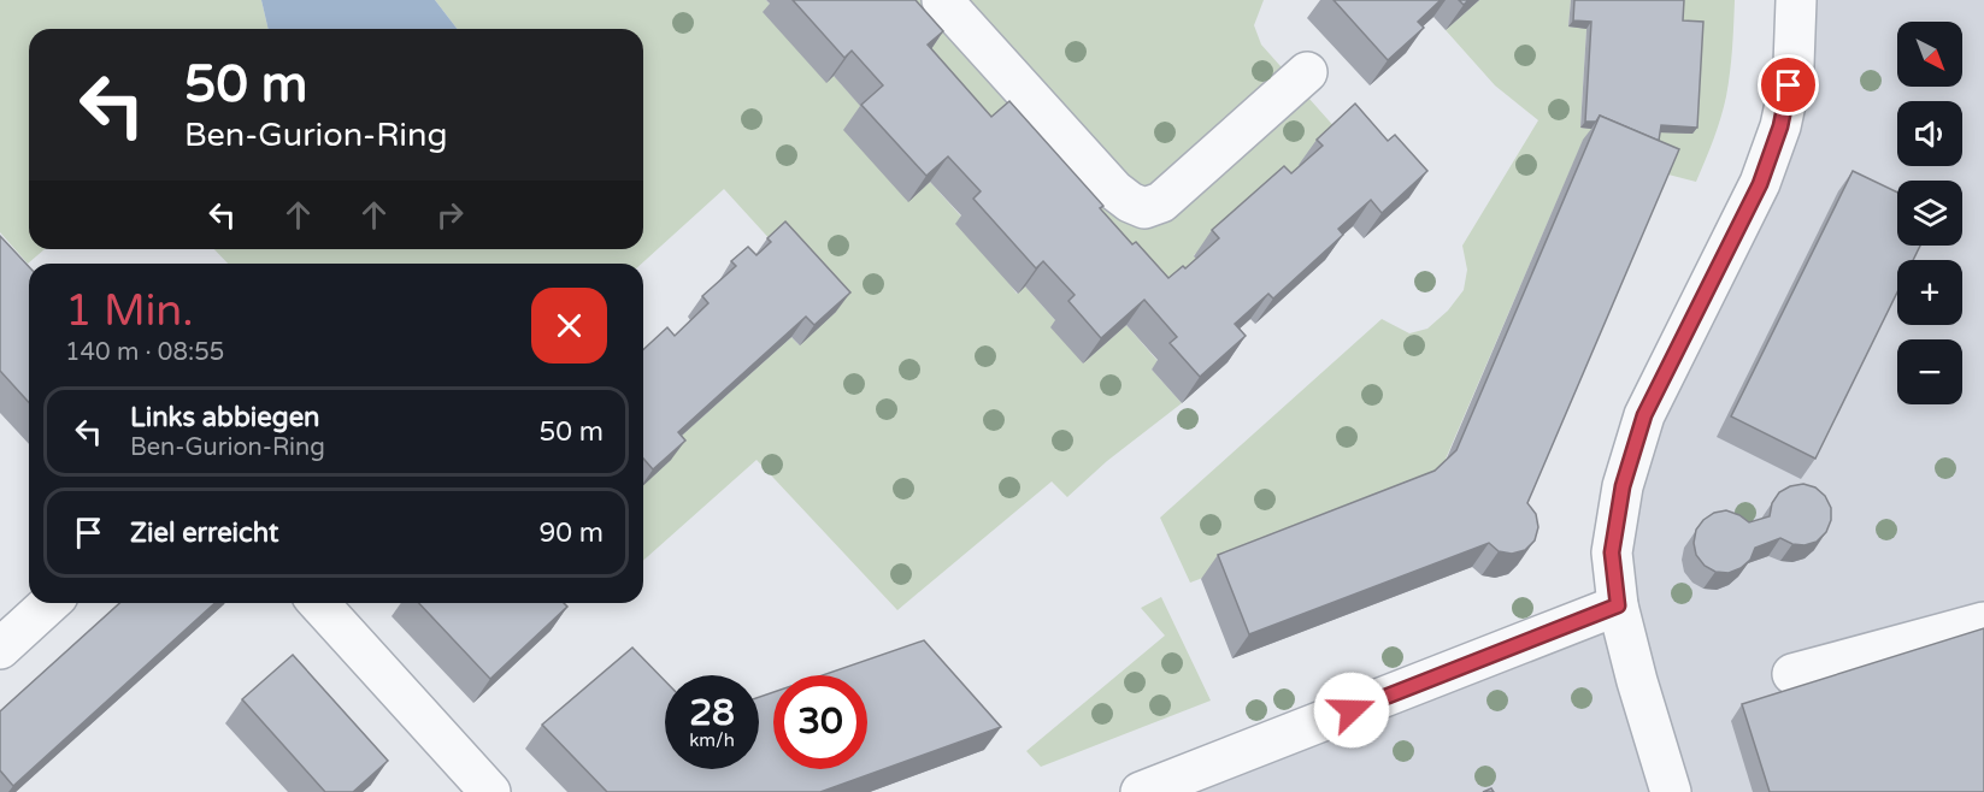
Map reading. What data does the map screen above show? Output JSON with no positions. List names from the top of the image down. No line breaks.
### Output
{"north":"bottom right","page":{"map_buttons":["+","−"],"turn":["50 m","Ben-Gurion-Ring"],"heading":["1 Min.","140 m · 08:55"],"list":[{"name":"Links abbiegen","note":"Ben-Gurion-Ring","value":"50 m"},{"name":"Ziel erreicht","value":"90 m"}],"speed":"28 km/h","limit":"30"}}
